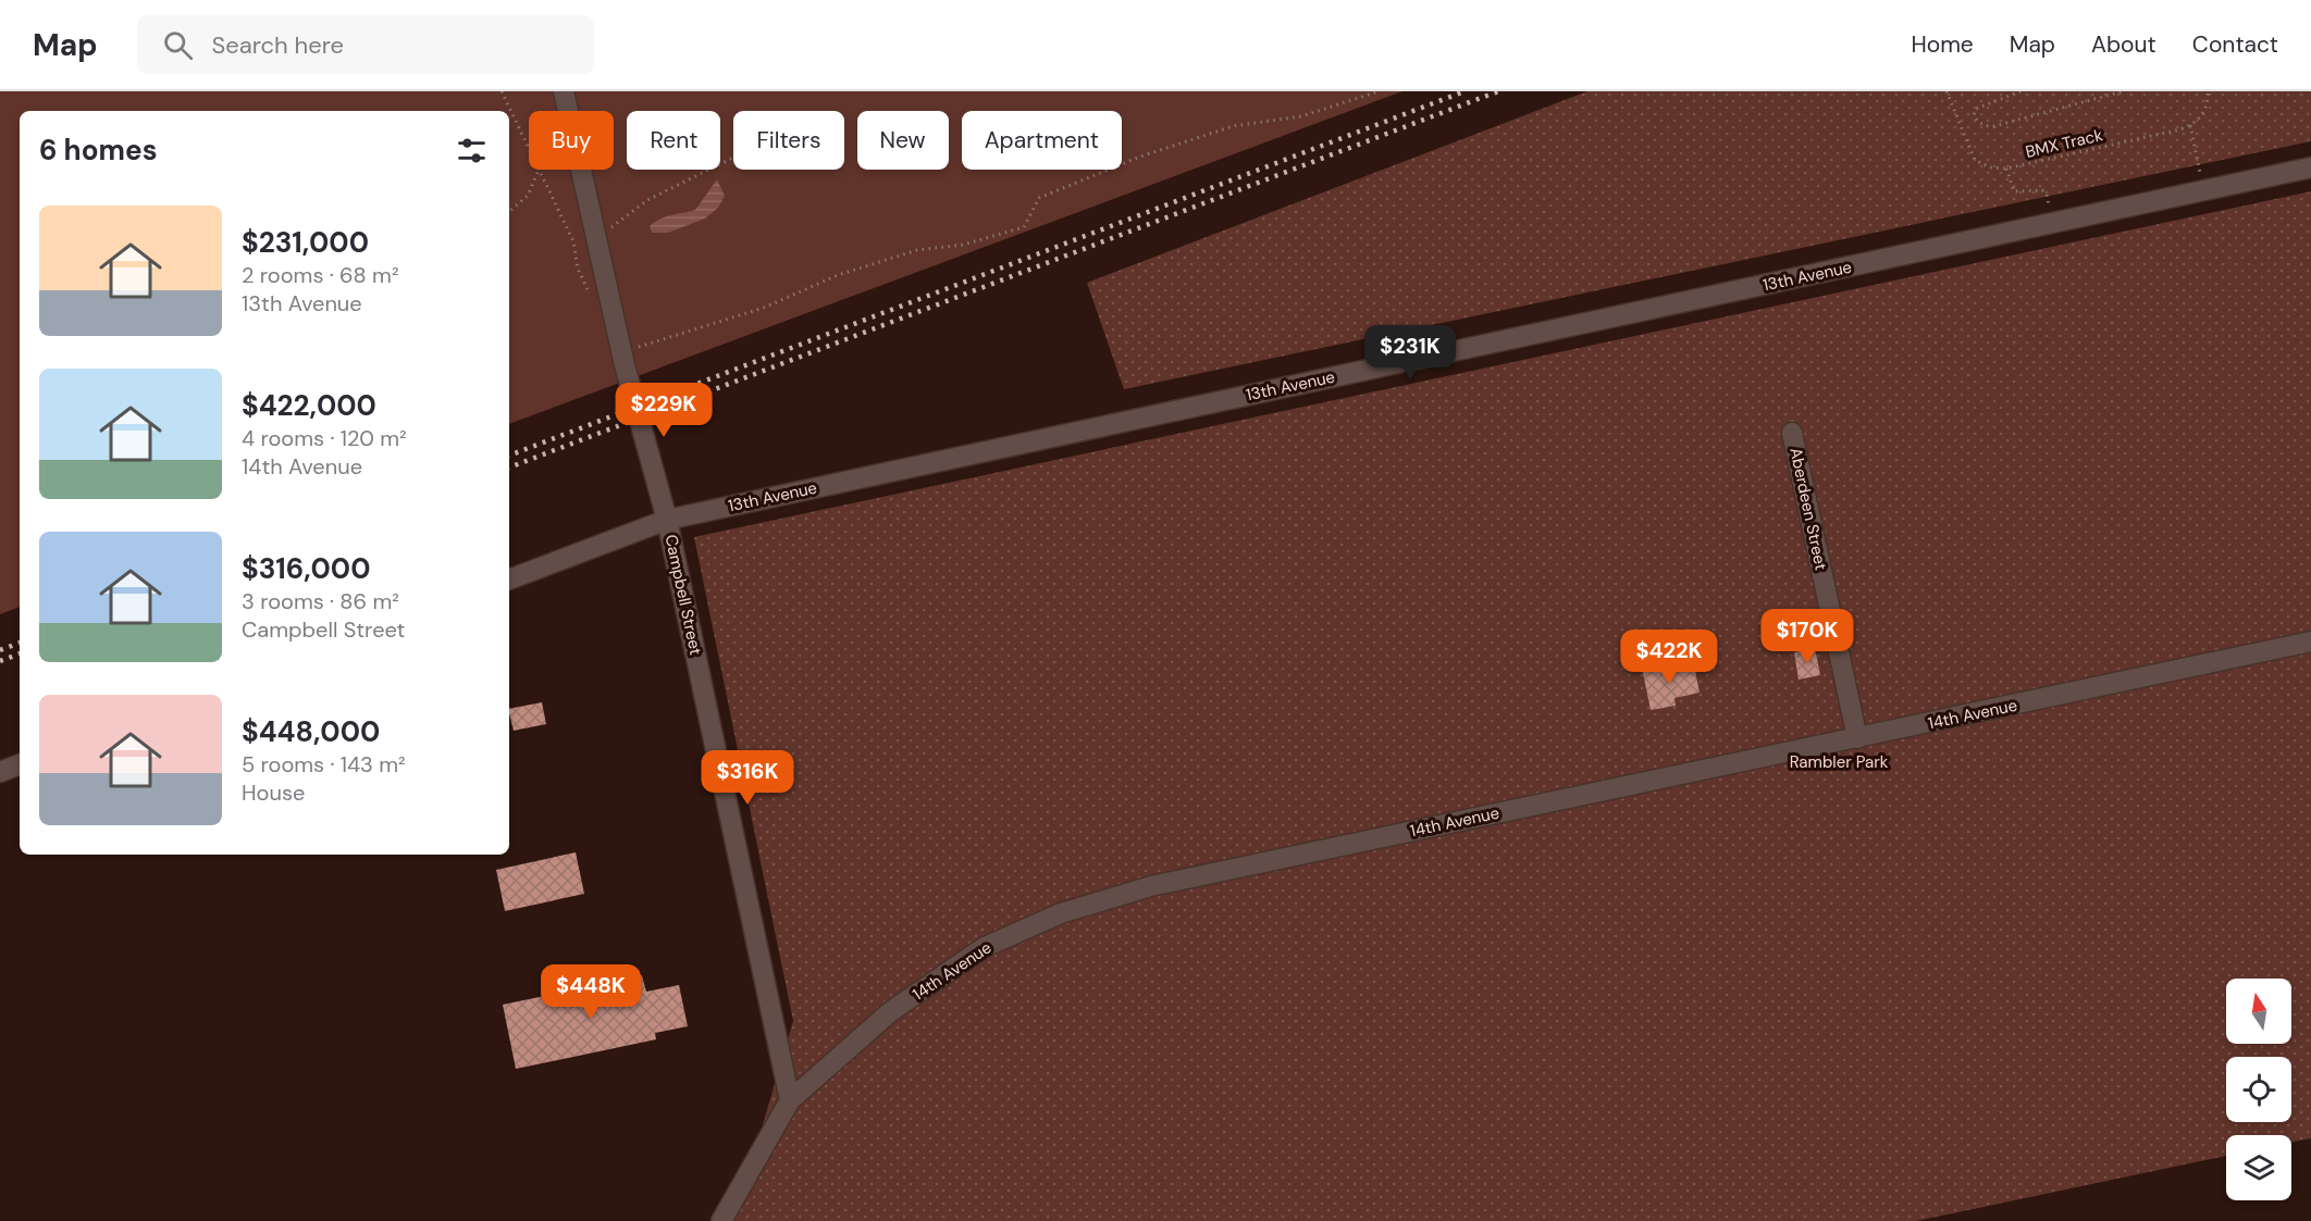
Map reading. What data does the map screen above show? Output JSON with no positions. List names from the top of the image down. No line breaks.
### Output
{"streets":{"street":["13th Avenue","Aberdeen Street","Campbell Street","14th Avenue"],"path":["BMX Track"]},"crossings":[["13th Avenue","Campbell Street"],["Aberdeen Street","14th Avenue"],["Campbell Street","14th Avenue"]],"parks":["Rambler Park"],"north":"top","page":{"header":"Map","search":"Search here","nav":["Home","Map","About","Contact"],"chip":["Buy","Rent","Filters","New","Apartment"],"heading":"6 homes","list":[{"name":"$231,000","note":"2 rooms · 68 m² · 13th Avenue"},{"name":"$422,000","note":"4 rooms · 120 m² · 14th Avenue"},{"name":"$316,000","note":"3 rooms · 86 m² · Campbell Street"},{"name":"$448,000","note":"5 rooms · 143 m² · House"}],"price":["$231K","$229K","$170K","$422K","$316K","$448K"]}}
